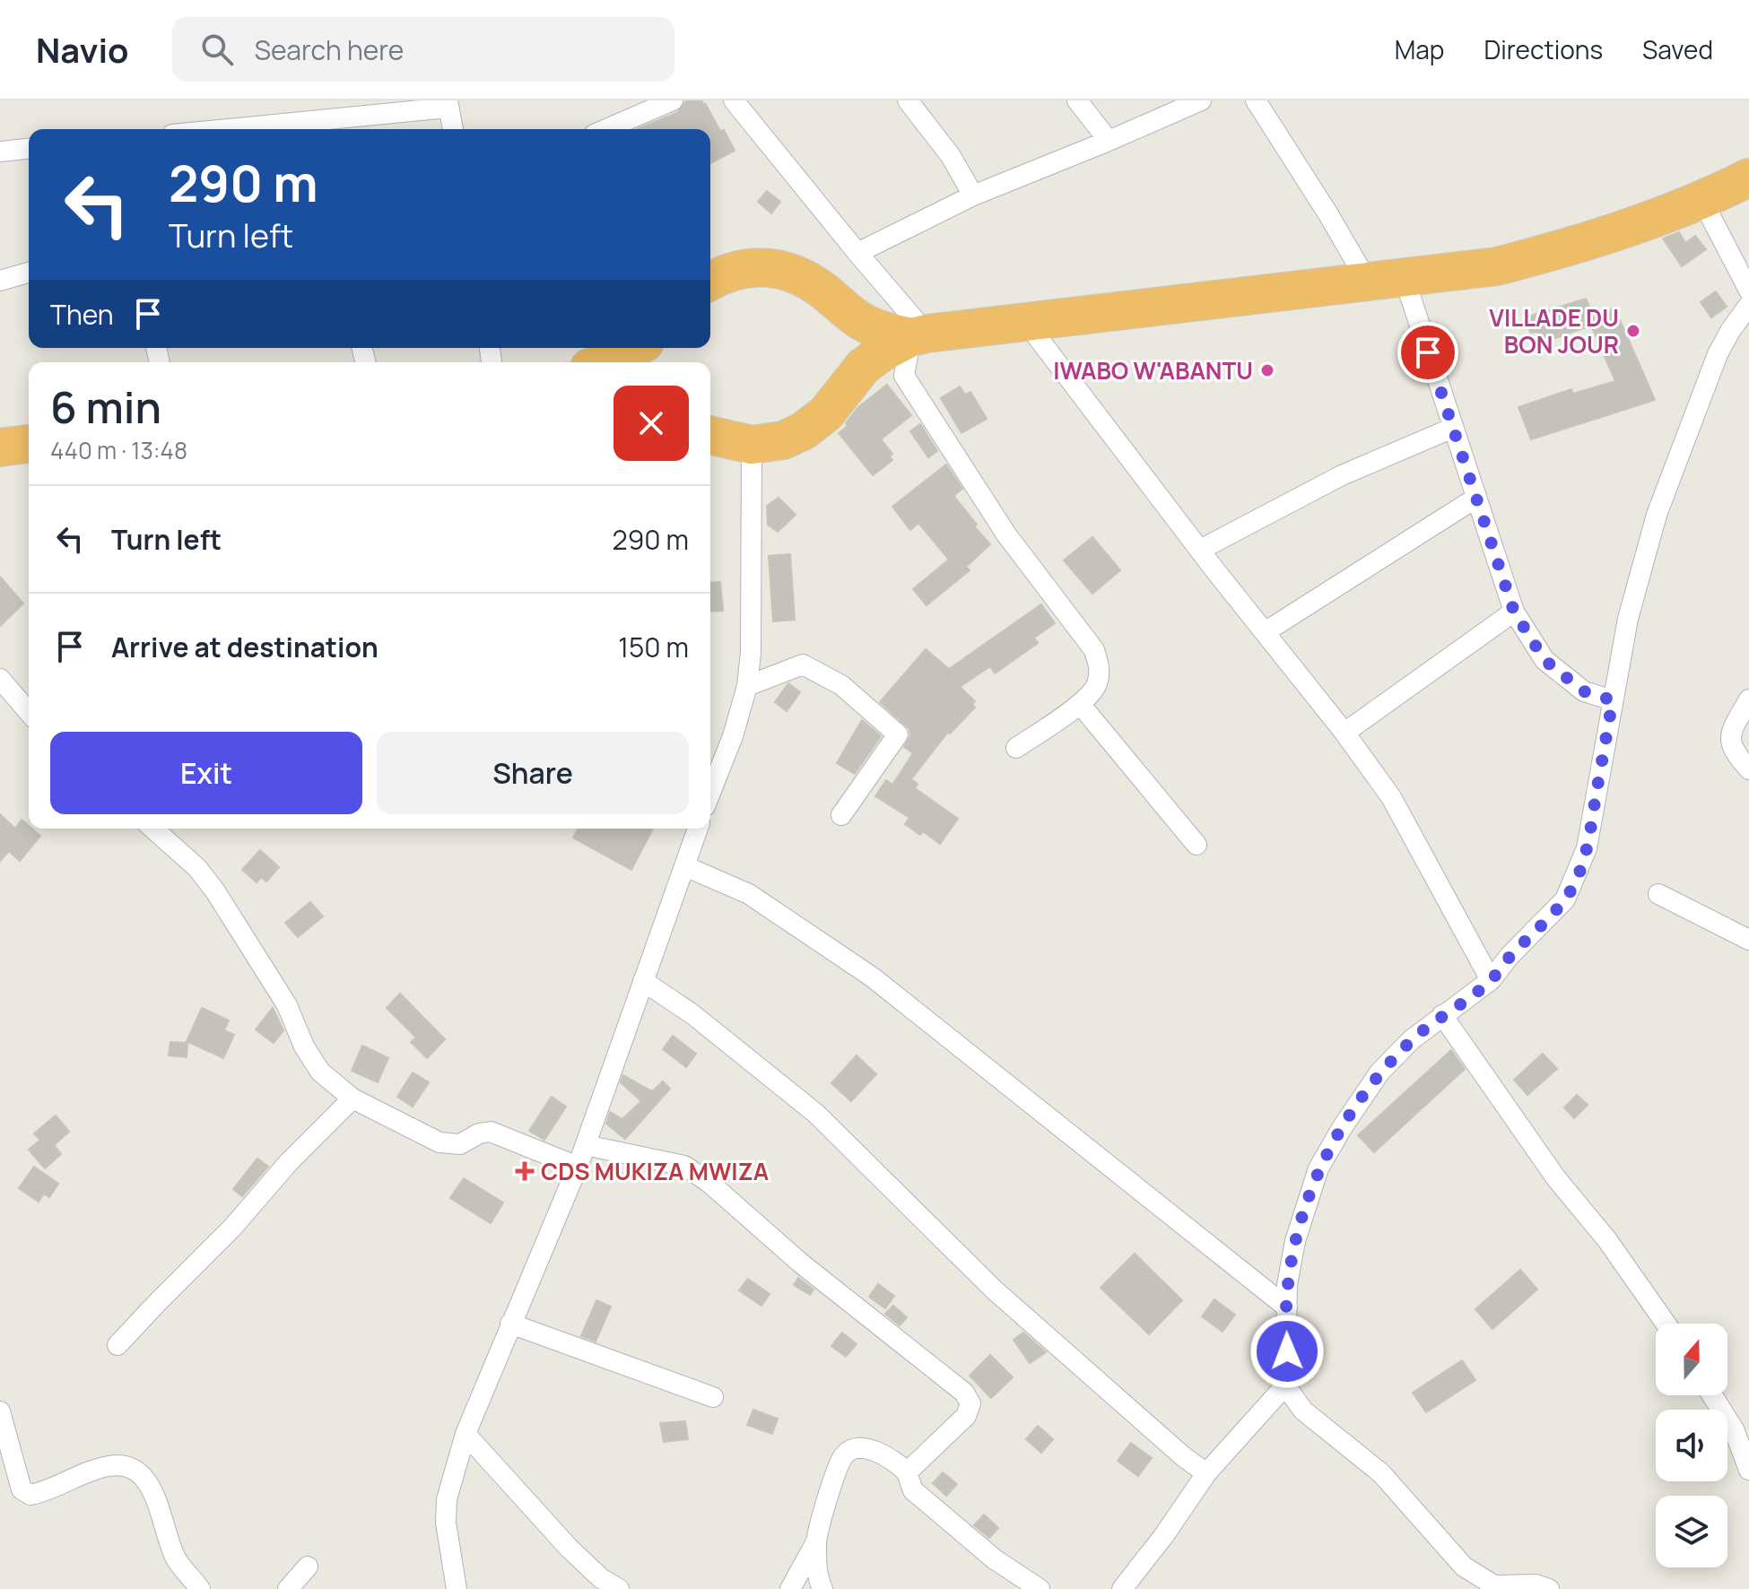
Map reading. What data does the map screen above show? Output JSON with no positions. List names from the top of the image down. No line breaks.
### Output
{"places":{"other":["VILLADE DU BON JOUR","IWABO W'ABANTU"],"health":["CDS MUKIZA MWIZA"]},"north":"top","page":{"header":"Navio","search":"Search here","nav":["Map","Directions","Saved"],"turn":["290 m","Turn left"],"then":"Then","heading":["6 min","440 m · 13:48"],"list":[{"name":"Turn left","value":"290 m"},{"name":"Arrive at destination","value":"150 m"}],"buttons":["Exit","Share"]}}
